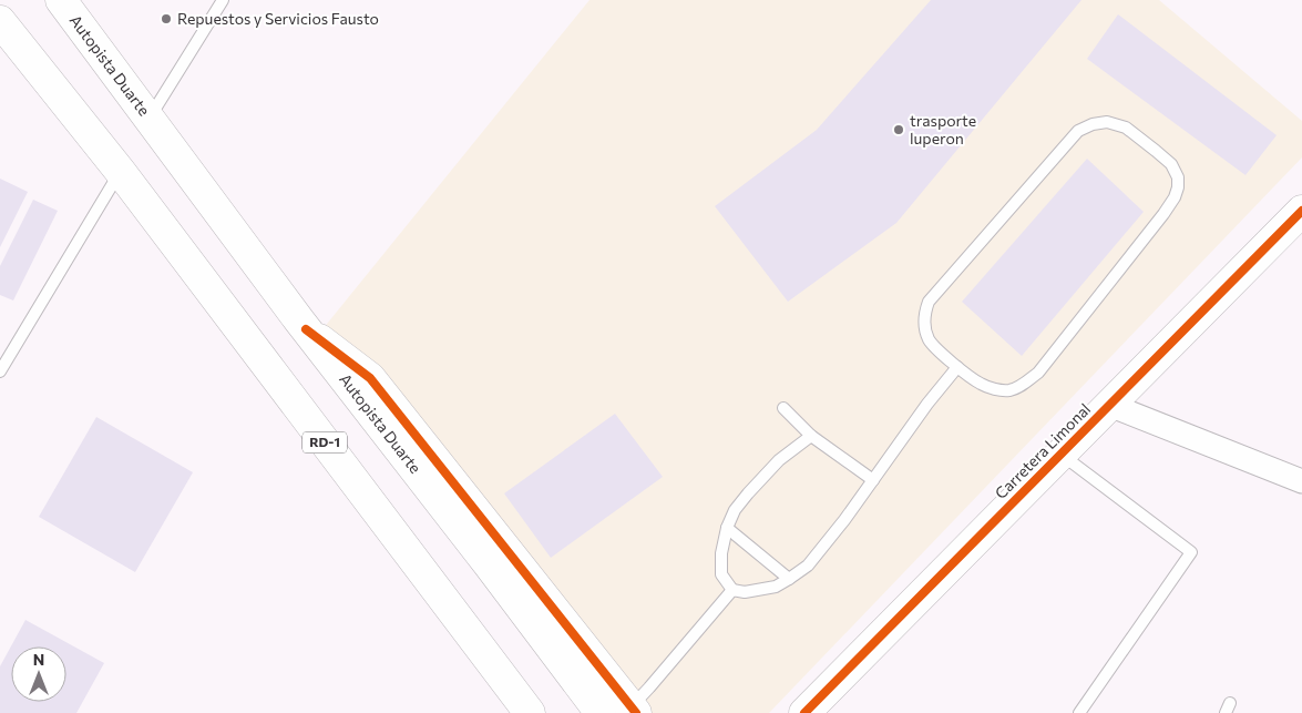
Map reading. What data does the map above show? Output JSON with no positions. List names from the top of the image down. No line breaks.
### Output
{"streets":{"main road":["Autopista Duarte","RD-1","Carretera Limonal"]},"places":["Repuestos y Servicios Fausto","trasporte luperon"],"north":"top"}
